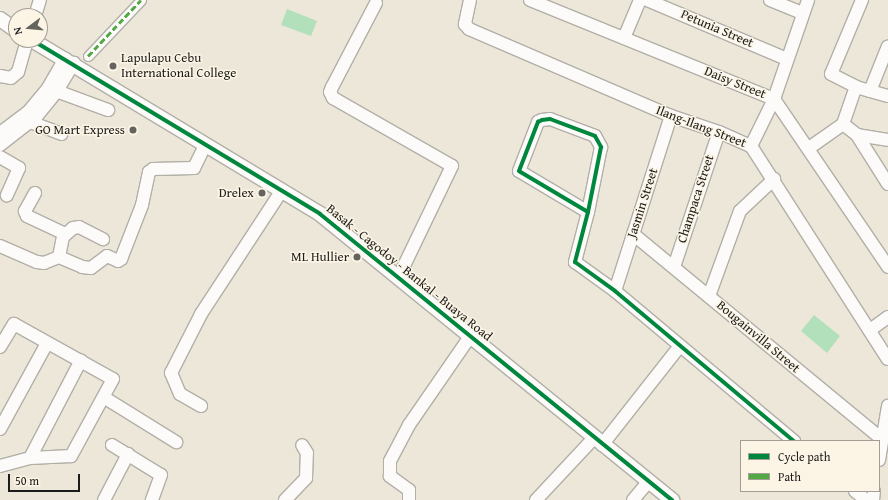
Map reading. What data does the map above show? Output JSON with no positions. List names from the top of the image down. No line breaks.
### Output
{"streets":{"street":["Petunia Street","Daisy Street","Ilang-Ilang Street","Champaca Street","Jasmin Street","Basak - Cagodoy - Bankal - Buaya Road","Bougainvilla Street"]},"crossings":[["Ilang-Ilang Street","Champaca Street"],["Ilang-Ilang Street","Jasmin Street"],["Champaca Street","Bougainvilla Street"],["Jasmin Street","Bougainvilla Street"]],"places":["Lapulapu Cebu International College","GO Mart Express","Drelex","ML Hullier"],"legend":["Cycle path","Path"],"scale_bar":"50 m","north":"left"}
